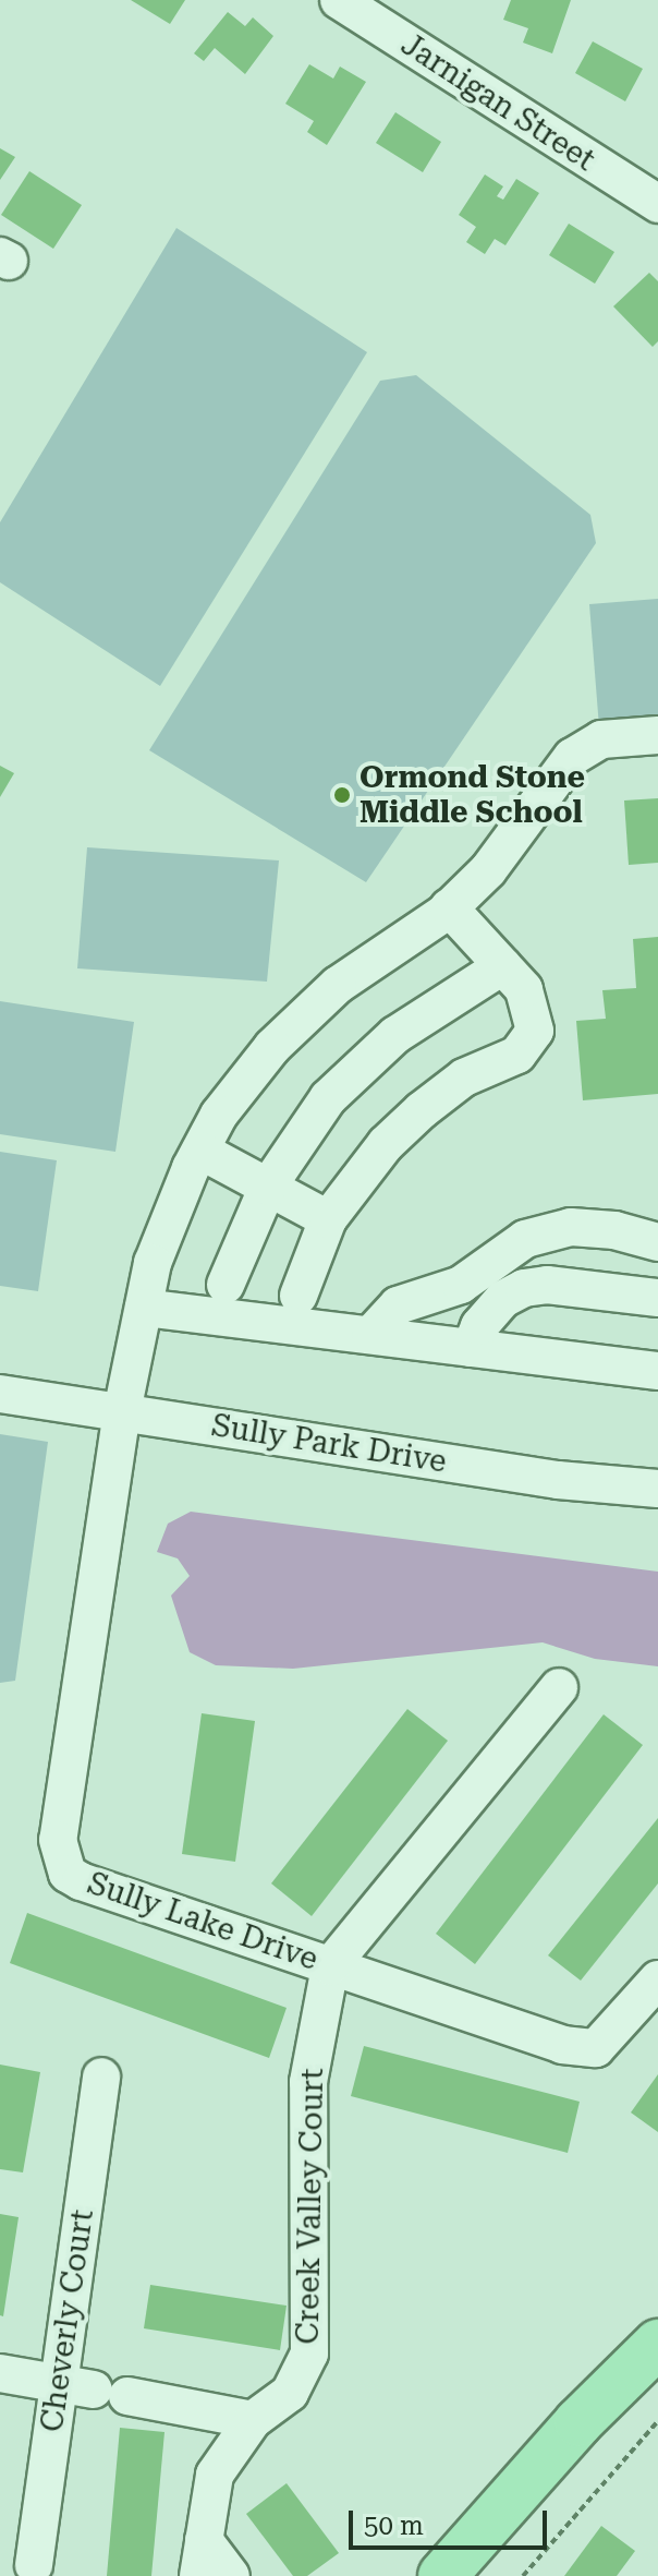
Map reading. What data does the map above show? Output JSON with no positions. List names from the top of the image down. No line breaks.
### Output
{"streets":{"street":["Jarnigan Street","Sully Park Drive","Sully Lake Drive","Creek Valley Court","Cheverly Court"]},"crossings":[["Sully Park Drive","Sully Lake Drive"],["Sully Lake Drive","Creek Valley Court"]],"places":["Ormond Stone Middle School"],"scale_bar":"50 m"}
